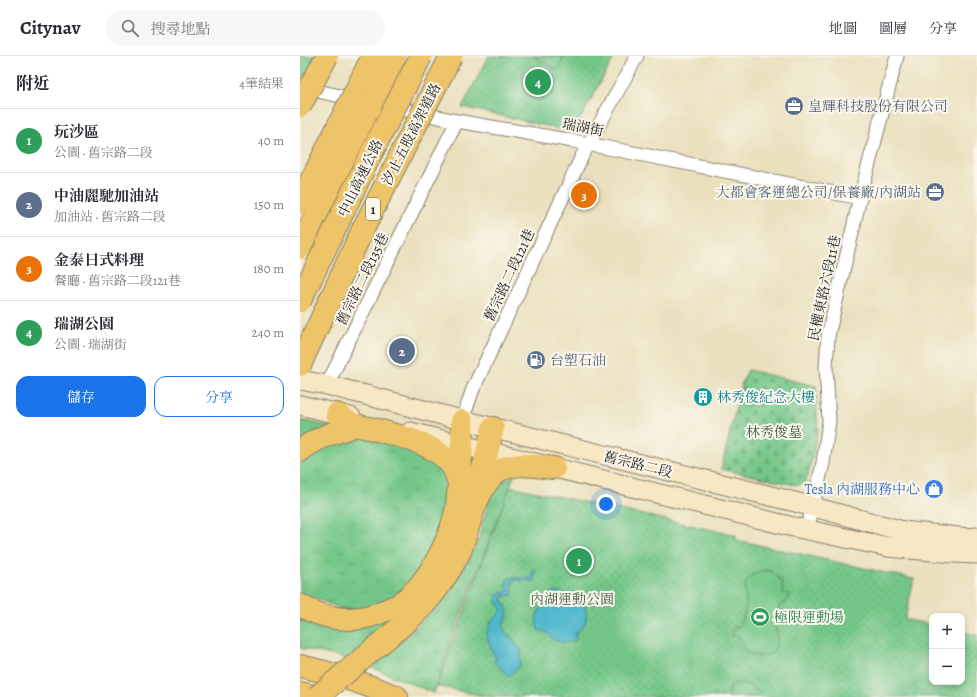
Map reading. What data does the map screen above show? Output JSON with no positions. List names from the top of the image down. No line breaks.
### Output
{"streets":{"highway":["汐止五股高架道路","中山高速公路","1"],"main road":["舊宗路二段"],"street":["瑞湖街","舊宗路二段121巷","舊宗路二段135巷","民權東路六段11巷"]},"crossings":[["瑞湖街","舊宗路二段121巷"],["瑞湖街","舊宗路二段135巷"],["瑞湖街","民權東路六段11巷"],["舊宗路二段121巷","舊宗路二段"],["舊宗路二段135巷","舊宗路二段"],["民權東路六段11巷","舊宗路二段"]],"parks":["林秀俊墓","內湖運動公園"],"places":{"office":["皇輝科技股份有限公司","大都會客運總公司/保養廠/內湖站"],"fuel station":["台塑石油"],"building":["林秀俊紀念大樓"],"shop":["Tesla 內湖服務中心"],"sports":["極限運動場"]},"page":{"header":"Citynav","search":"搜尋地點","nav":["地圖","圖層","分享"],"heading":["附近","4筆結果"],"pins":["4","3","2","1"],"list":[{"mark":"1","name":"玩沙區","note":"公園 · 舊宗路二段","value":"40 m"},{"mark":"2","name":"中油麗馳加油站","note":"加油站 · 舊宗路二段","value":"150 m"},{"mark":"3","name":"金泰日式料理","note":"餐廳 · 舊宗路二段121巷","value":"180 m"},{"mark":"4","name":"瑞湖公園","note":"公園 · 瑞湖街","value":"240 m"}],"buttons":["儲存","分享"],"map_buttons":["+","−"]}}
